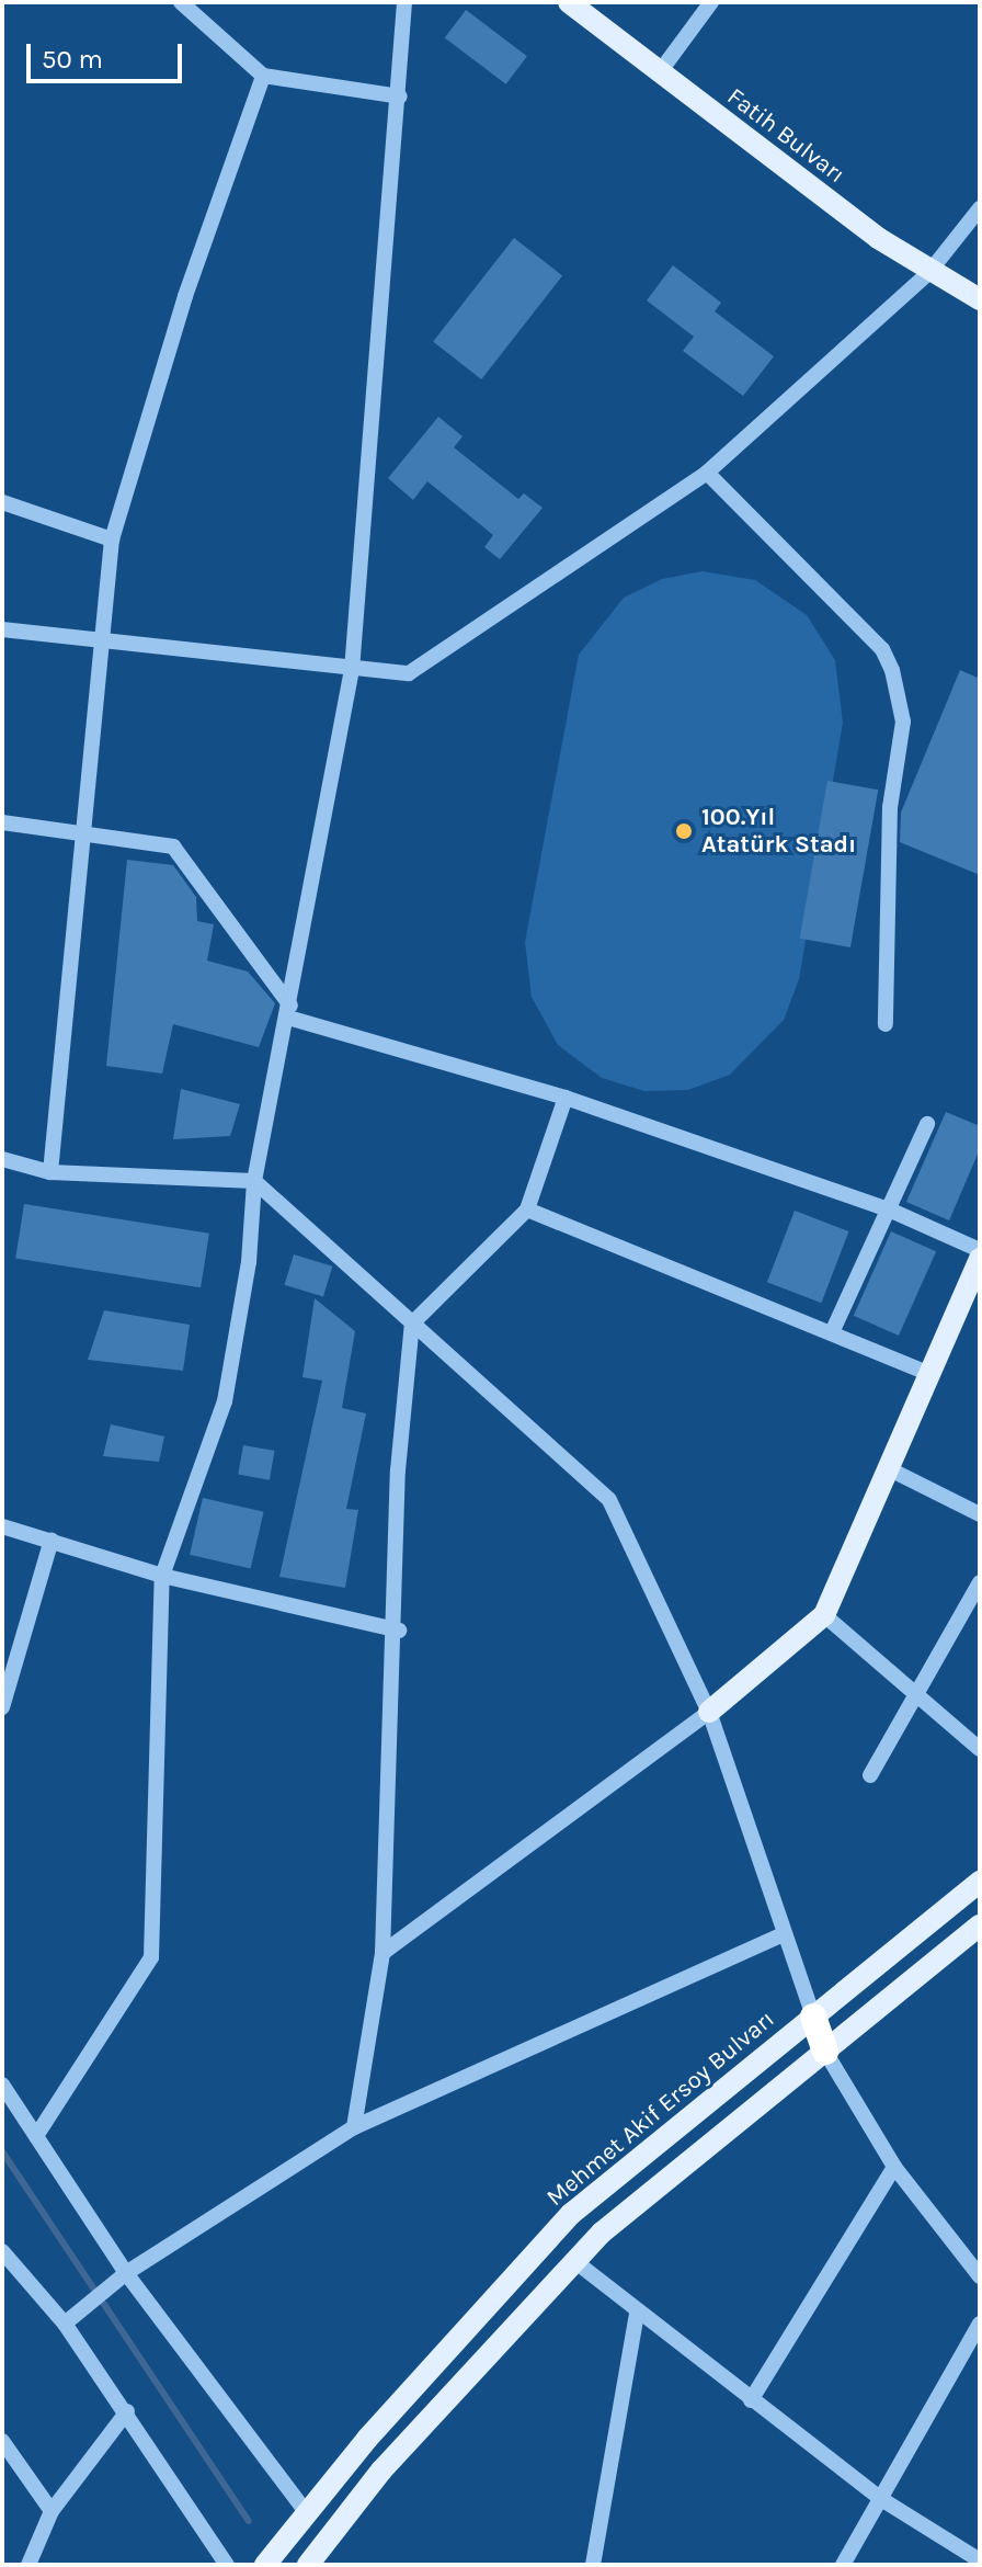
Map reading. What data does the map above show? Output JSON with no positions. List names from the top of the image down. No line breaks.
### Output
{"streets":{"main road":["Fatih Bulvarı","Mehmet Akif Ersoy Bulvarı"]},"places":["100.Yıl Atatürk Stadı"],"scale_bar":"50 m"}
